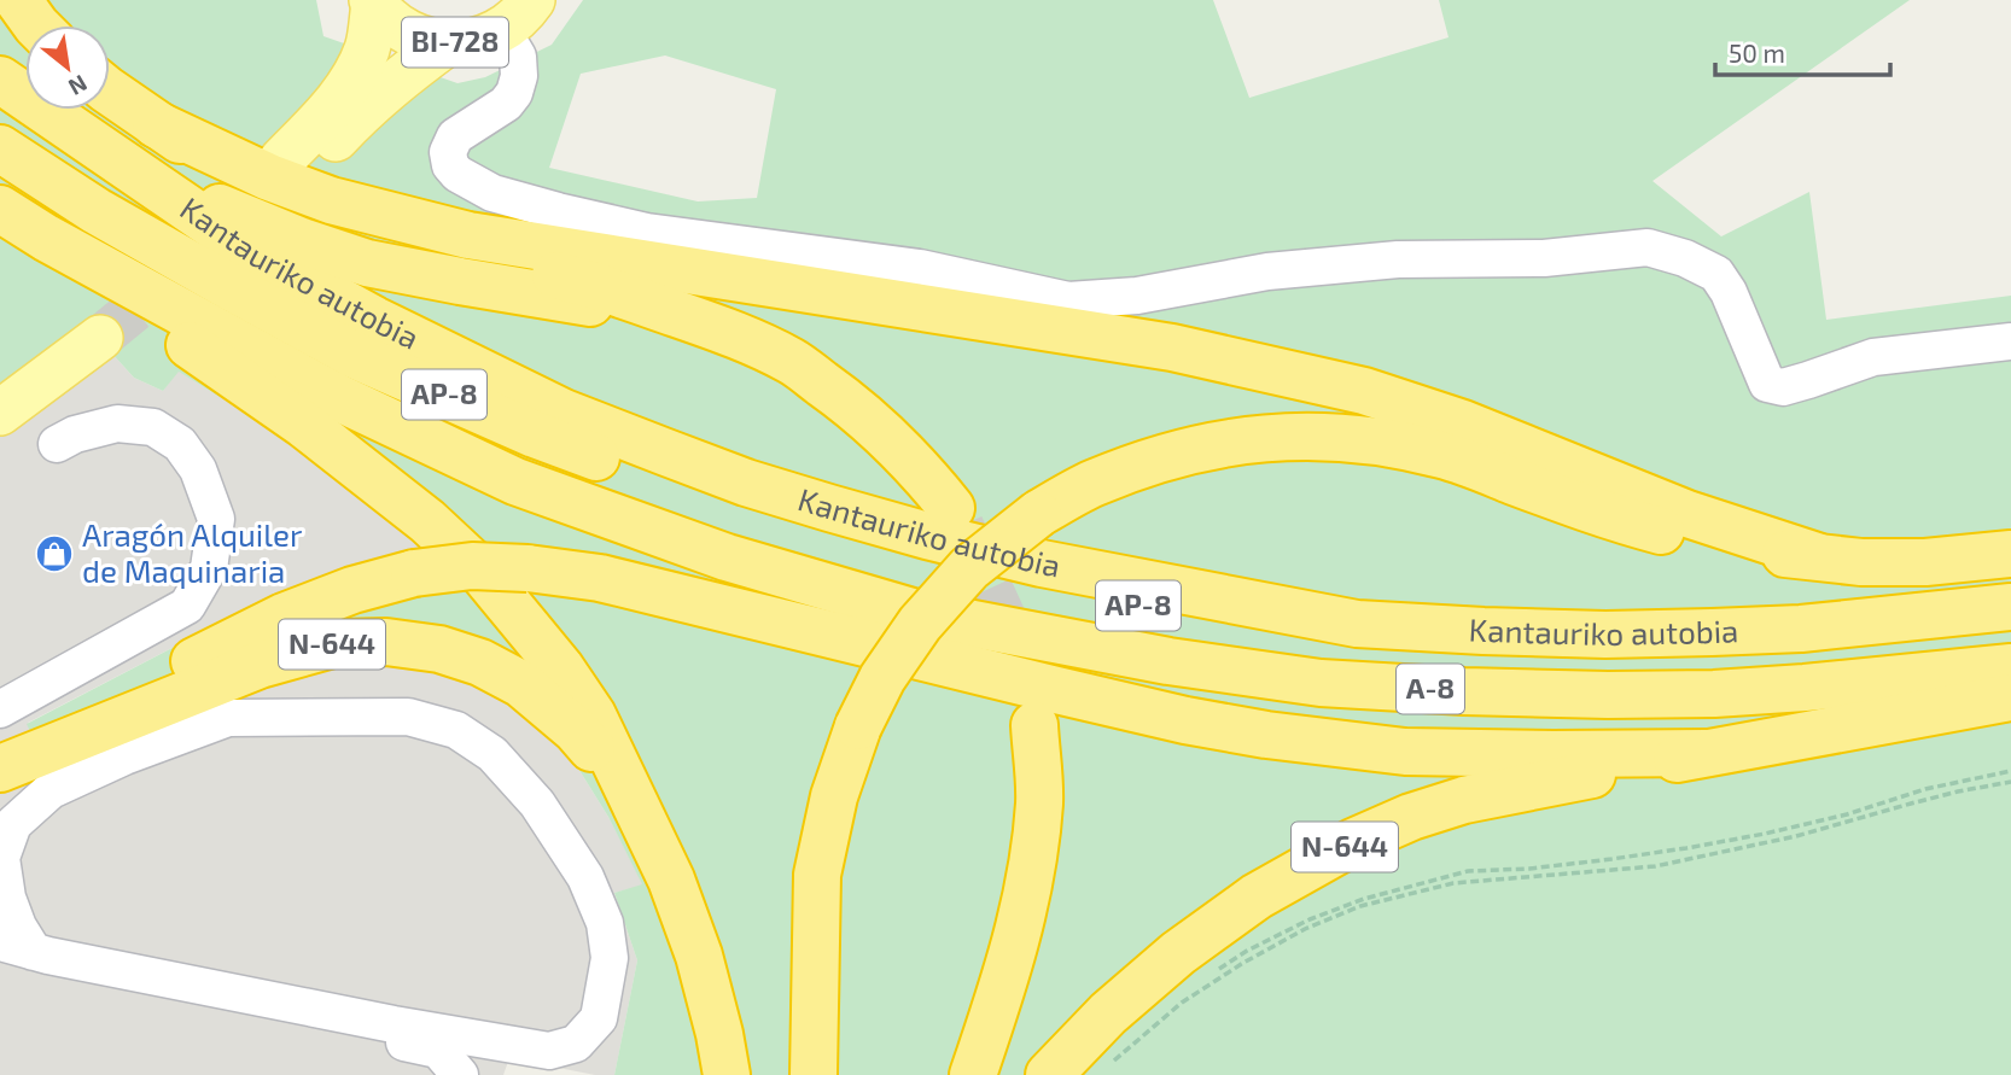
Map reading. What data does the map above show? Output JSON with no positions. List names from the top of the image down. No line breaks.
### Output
{"streets":{"highway":["Kantauriko autobia","AP-8","N-644","A-8"],"main road":["BI-728"]},"crossings":[["Kantauriko autobia","AP-8"],["Kantauriko autobia","N-644"]],"places":{"shop":["Aragón Alquiler de Maquinaria"]},"scale_bar":"50 m","north":"bottom right"}
